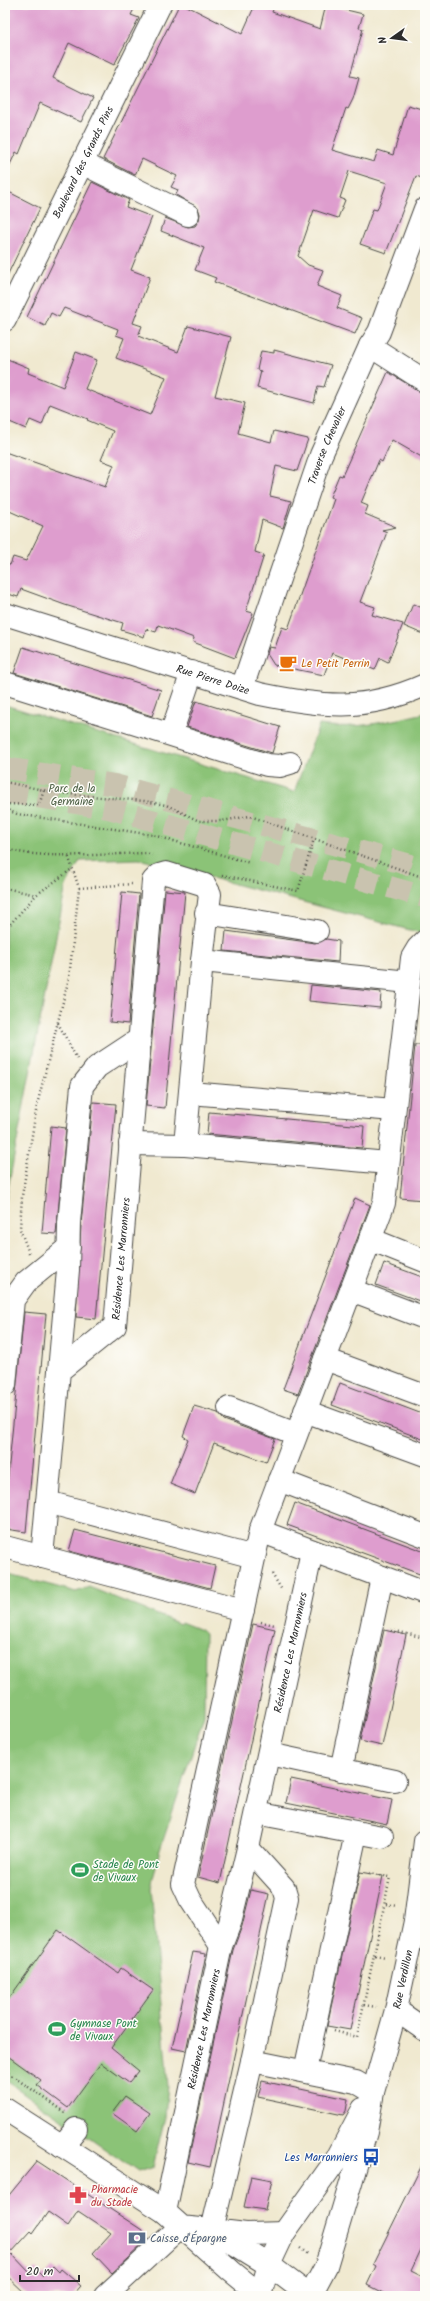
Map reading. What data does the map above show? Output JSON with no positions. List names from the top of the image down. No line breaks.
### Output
{"streets":{"street":["Boulevard des Grands Pins","Traverse Chevalier","Rue Pierre Doize","Résidence Les Marronniers","Rue Verdillon"]},"crossings":[["Traverse Chevalier","Rue Pierre Doize"]],"parks":["Parc de la Germaine"],"places":{"cafe":["Le Petit Perrin"],"sports":["Stade de Pont de Vivaux","Gymnase Pont de Vivaux"],"bus stop":["Les Marronniers"],"pharmacy":["Pharmacie du Stade"],"bank":["Caisse d'Épargne"]},"scale_bar":"20 m","north":"left"}
